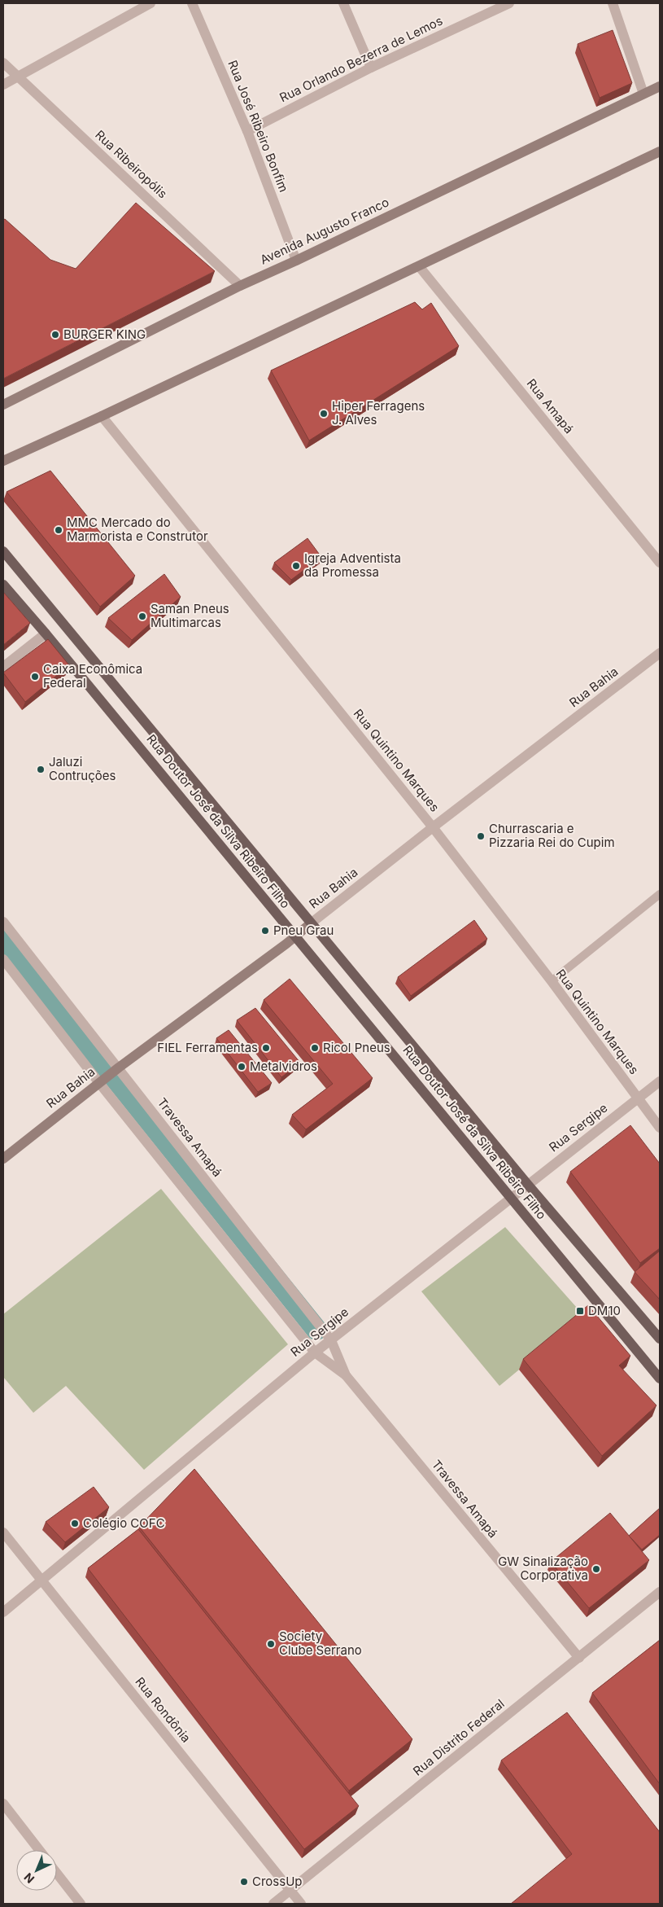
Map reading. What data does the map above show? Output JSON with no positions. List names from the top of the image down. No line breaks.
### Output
{"streets":{"main road":["Avenida Augusto Franco","Rua Bahia","Rua Doutor José da Silva Ribeiro Filho"],"street":["Rua Orlando Bezerra de Lemos","Rua José Ribeiro Bonfim","Rua Ribeiropólis","Rua Amapá","Rua Quintino Marques","Rua Sergipe","Travessa Amapá","Rua Rondônia","Rua Distrito Federal"]},"crossings":[["Rua Orlando Bezerra de Lemos","Rua José Ribeiro Bonfim"],["Rua José Ribeiro Bonfim","Avenida Augusto Franco"],["Rua Ribeiropólis","Avenida Augusto Franco"],["Rua Bahia","Rua Quintino Marques"],["Rua Bahia","Rua Doutor José da Silva Ribeiro Filho"],["Rua Bahia","Travessa Amapá"],["Rua Quintino Marques","Rua Sergipe"],["Rua Doutor José da Silva Ribeiro Filho","Rua Sergipe"],["Rua Sergipe","Travessa Amapá"],["Rua Sergipe","Rua Rondônia"],["Travessa Amapá","Rua Distrito Federal"],["Rua Rondônia","Rua Distrito Federal"]],"places":{"other":["BURGER KING","Hiper Ferragens J. Alves","MMC Mercado do Marmorista e Construtor","Igreja Adventista da Promessa","Saman Pneus Multimarcas","Caixa Econômica Federal","Jaluzi Contruções","Churrascaria e Pizzaria Rei do Cupim","Pneu Grau","FIEL Ferramentas","Ricol Pneus","Metalvidros","Colégio COFC","GW Sinalização Corporativa","Society Clube Serrano","CrossUp"],"transit":["DM10"]},"north":"bottom left"}
